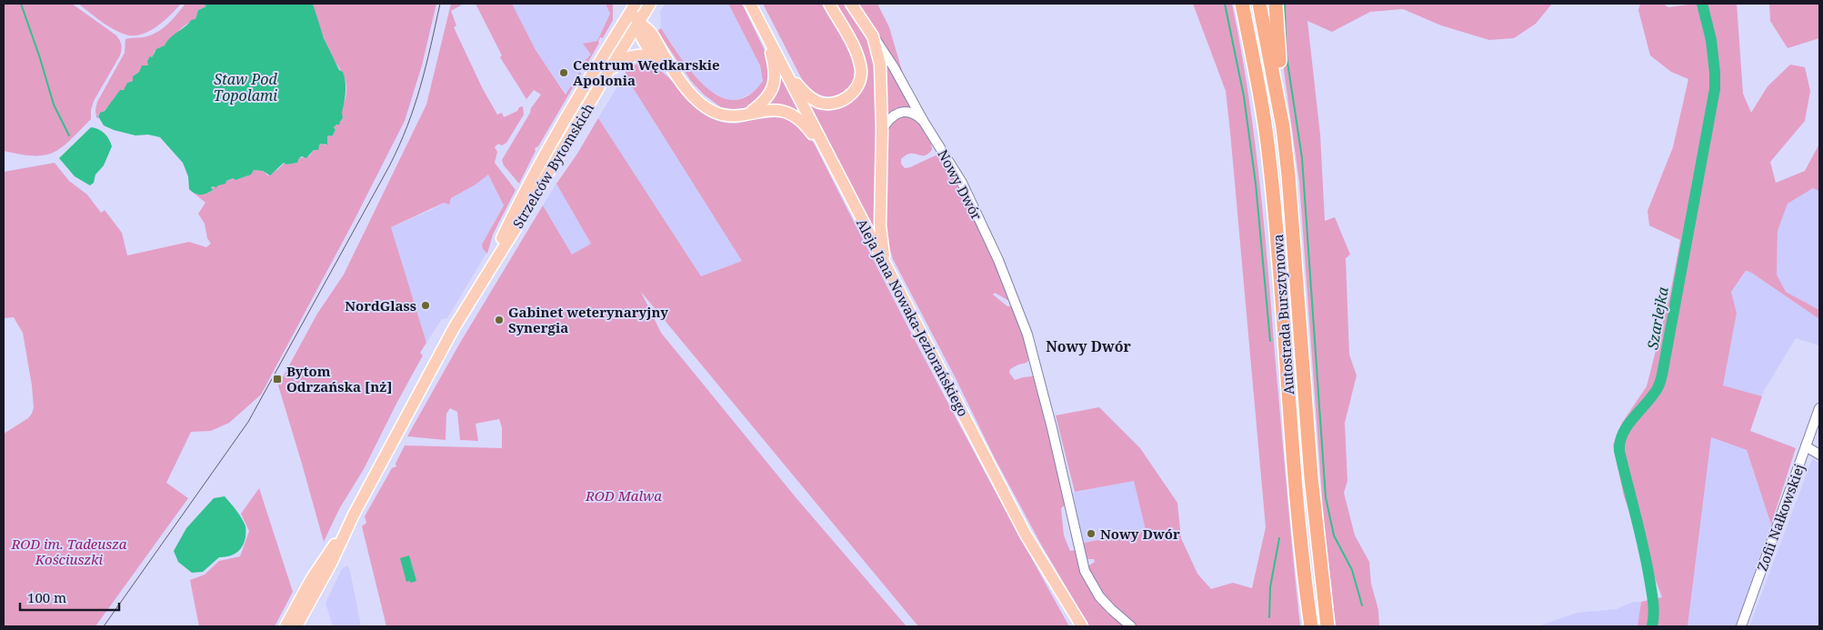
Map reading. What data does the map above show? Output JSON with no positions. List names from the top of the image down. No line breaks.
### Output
{"streets":{"highway":["Autostrada Bursztynowa"],"main road":["Strzelców Bytomskich","Aleja Jana Nowaka-Jeziorańskiego"],"street":["Nowy Dwór","Zofii Nałkowskiej"]},"districts":["Nowy Dwór"],"water":["Staw Pod Topolami","Szarlejka"],"parks":["ROD Malwa","ROD im. Tadeusza Kościuszki"],"places":{"other":["Centrum Wędkarskie Apolonia","NordGlass","Gabinet weterynaryjny Synergia","Nowy Dwór"],"transit":["Bytom Odrzańska [nż]"]},"scale_bar":"100 m"}
